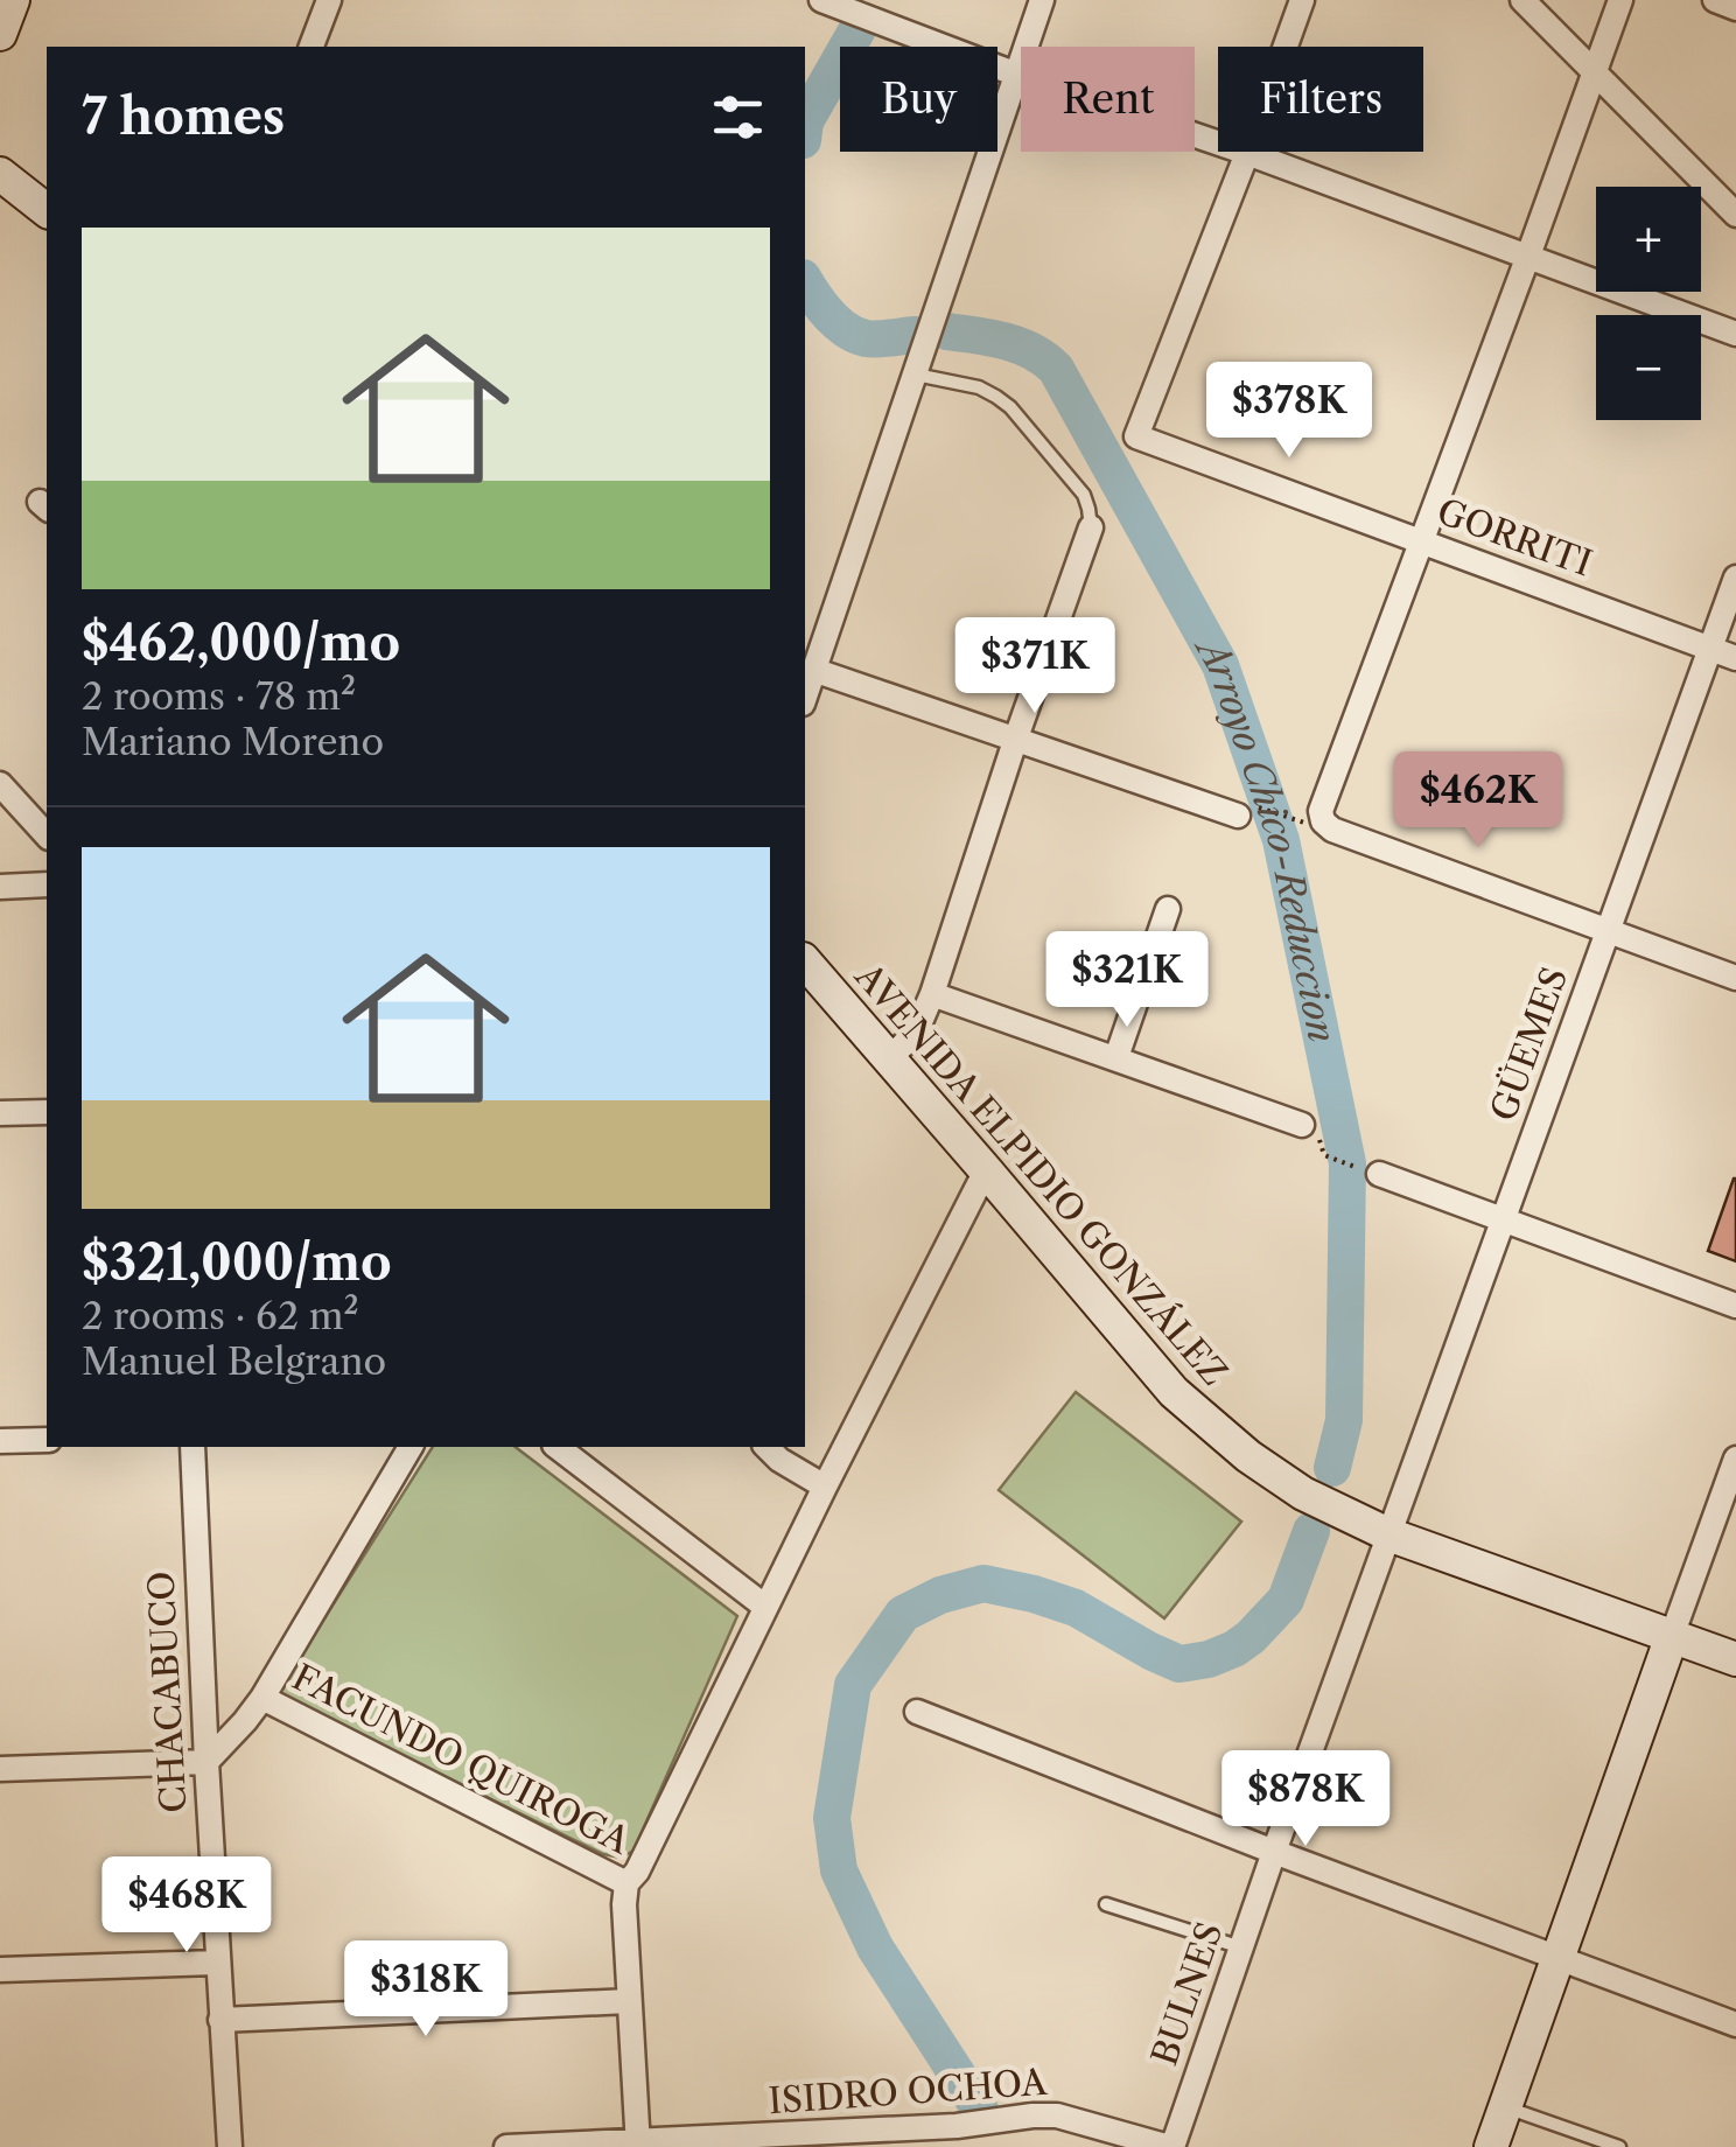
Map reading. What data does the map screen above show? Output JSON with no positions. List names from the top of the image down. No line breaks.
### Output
{"streets":{"main road":["AVENIDA ELPIDIO GONZÁLEZ"],"street":["GORRITI","GÜEMES","CHACABUCO","FACUNDO QUIROGA","BULNES","ISIDRO OCHOA"]},"crossings":[["GORRITI","GÜEMES"],["GÜEMES","AVENIDA ELPIDIO GONZÁLEZ"],["GÜEMES","BULNES"],["AVENIDA ELPIDIO GONZÁLEZ","BULNES"],["BULNES","ISIDRO OCHOA"]],"water":["Arroyo Chico-Reduccion"],"page":{"chip":["Buy","Rent","Filters"],"heading":"7 homes","map_buttons":["+","−"],"list":[{"name":"$462,000/mo","note":"2 rooms · 78 m² · Mariano Moreno"},{"name":"$321,000/mo","note":"2 rooms · 62 m² · Manuel Belgrano"}],"price":["$378K","$371K","$462K","$321K","$878K","$468K","$318K"]}}
